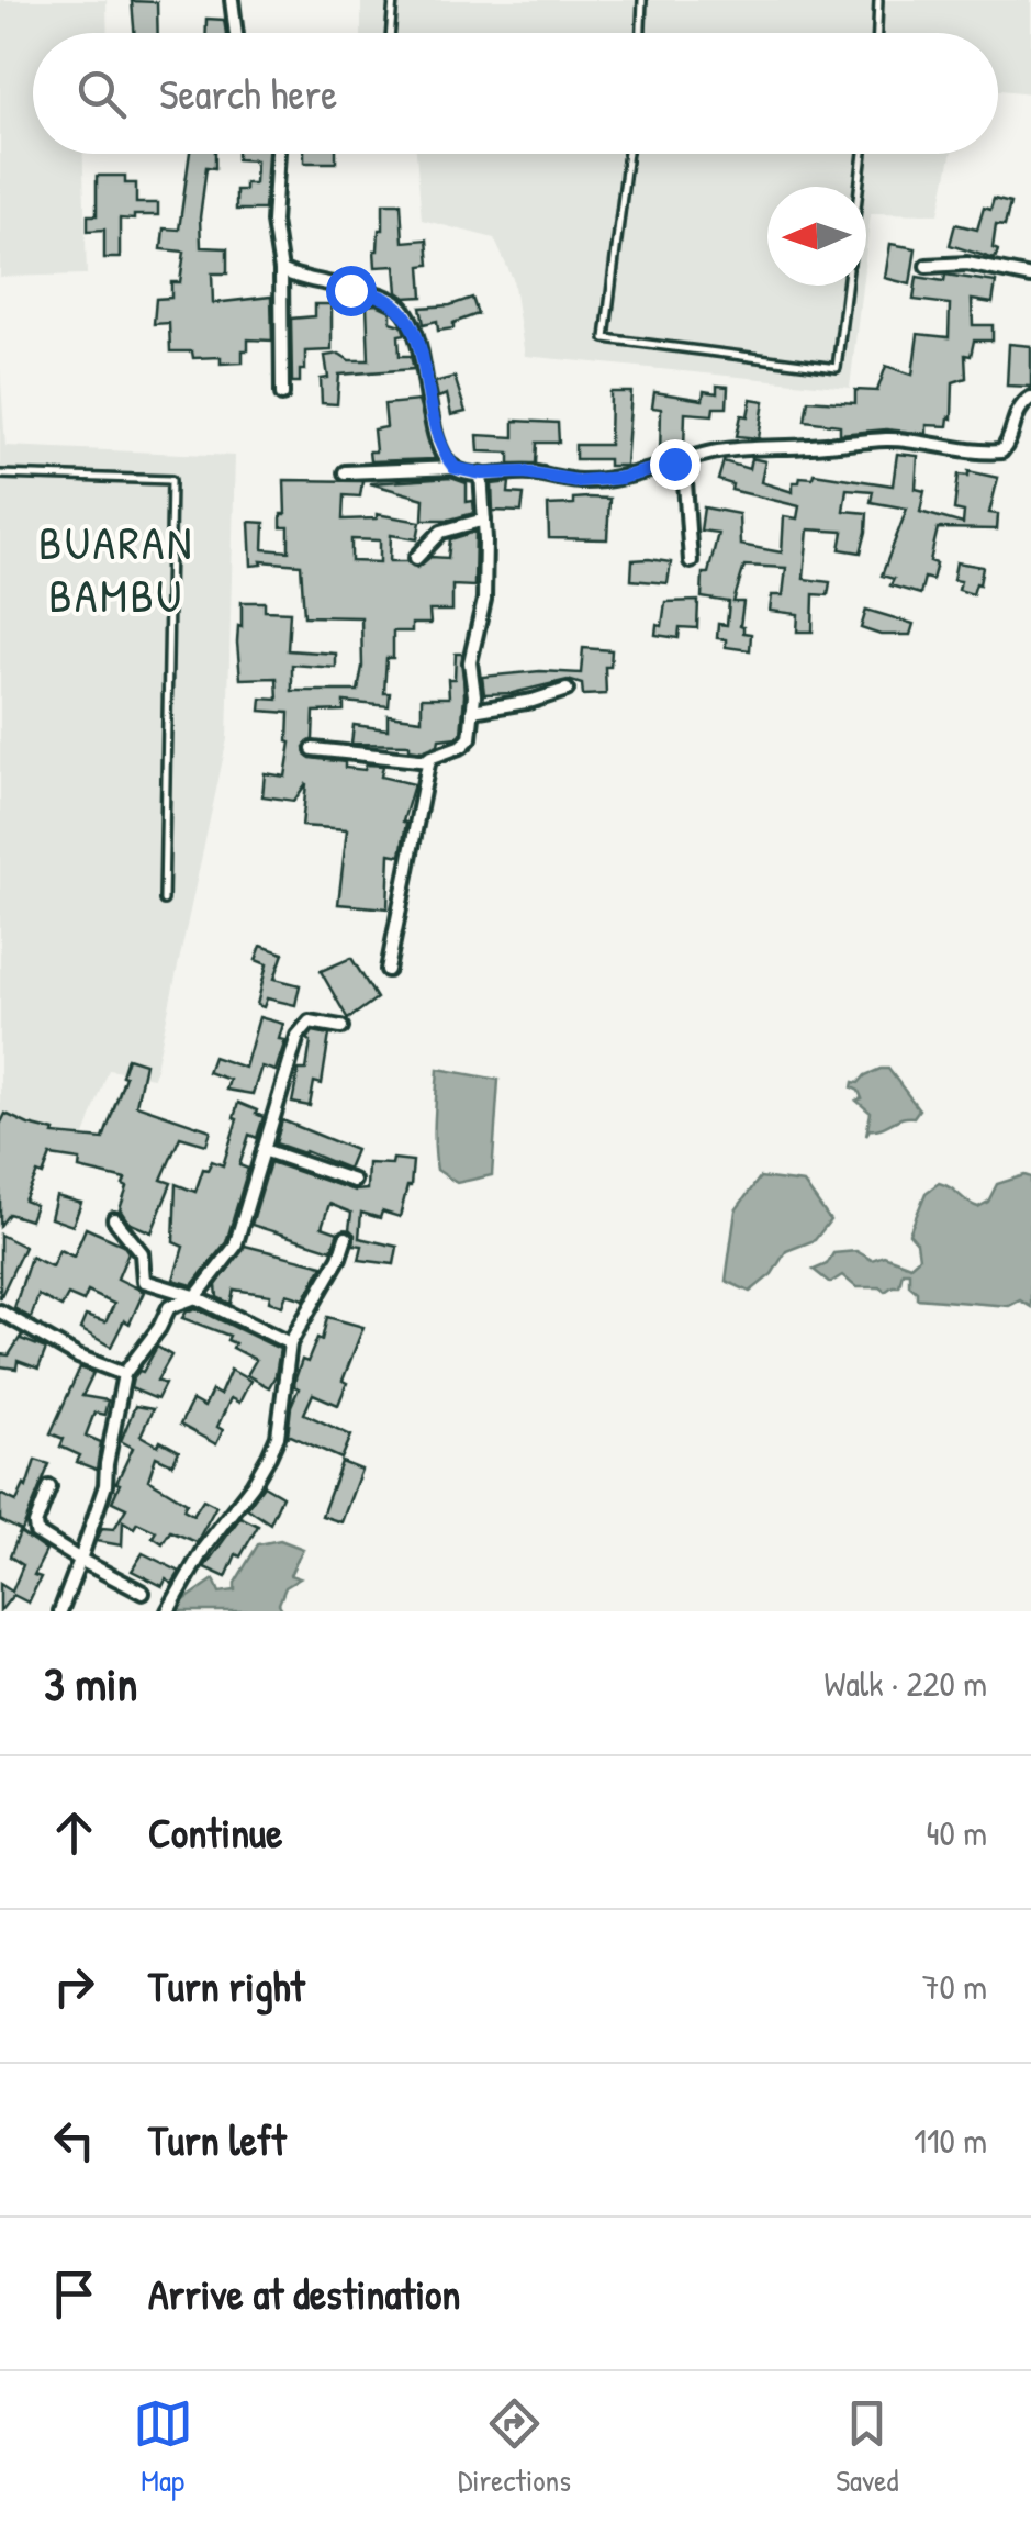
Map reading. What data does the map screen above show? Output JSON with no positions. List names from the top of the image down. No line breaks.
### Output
{"districts":["BUARAN BAMBU"],"north":"left","page":{"search":"Search here","heading":["3 min","Walk · 220 m"],"list":[["Continue","40 m"],["Turn right","70 m"],["Turn left","110 m"],"Arrive at destination"],"nav":["Map","Directions","Saved"]}}
